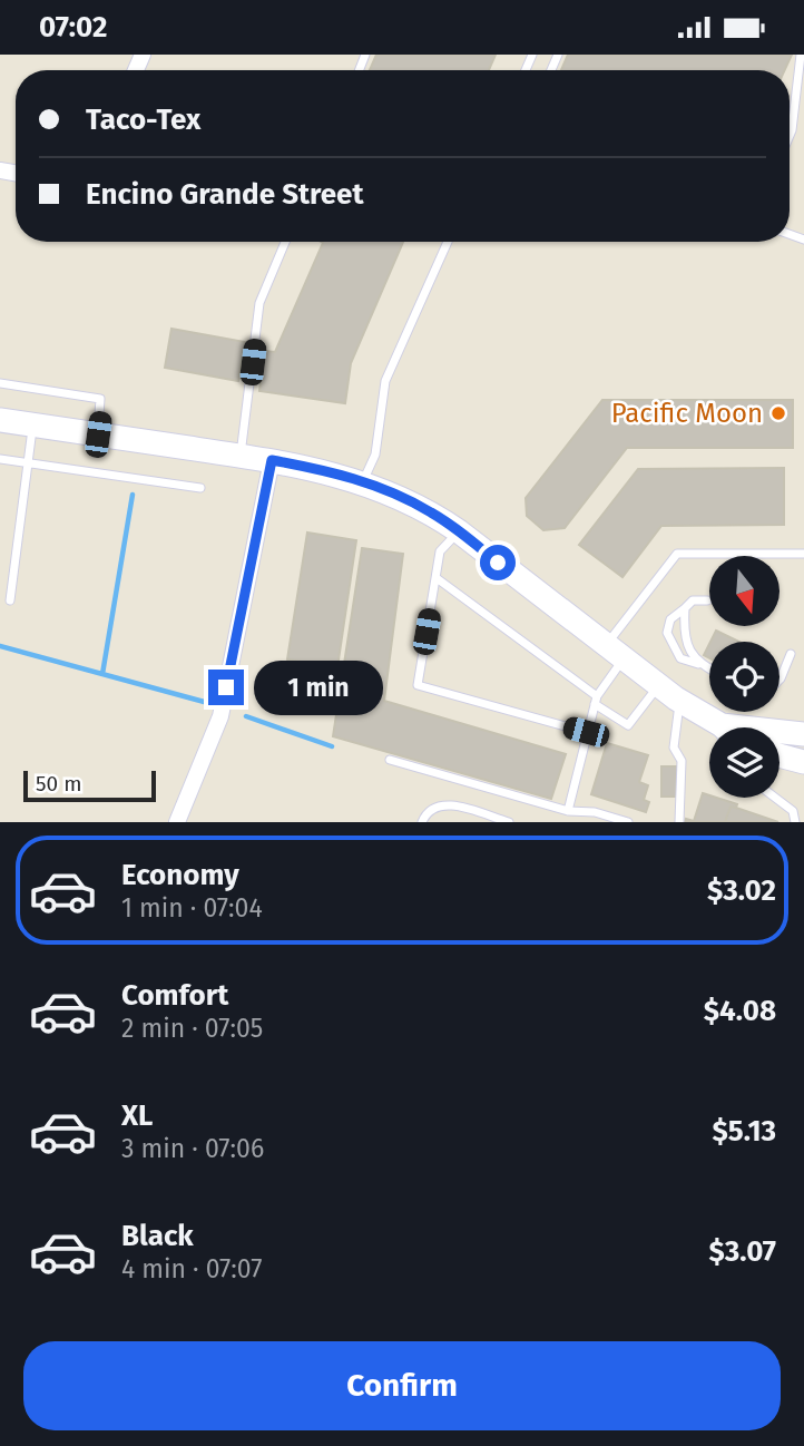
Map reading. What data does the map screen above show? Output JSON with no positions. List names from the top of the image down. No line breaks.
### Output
{"places":["Pacific Moon"],"scale_bar":"50 m","north":"bottom","page":{"status":"07:02","banner":["Taco-Tex","Encino Grande Street"],"bubble":"1 min","scale":"50 m","list":[{"name":"Economy","note":"1 min · 07:04","value":"$3.02"},{"name":"Comfort","note":"2 min · 07:05","value":"$4.08"},{"name":"XL","note":"3 min · 07:06","value":"$5.13"},{"name":"Black","note":"4 min · 07:07","value":"$3.07"}],"buttons":"Confirm"}}
